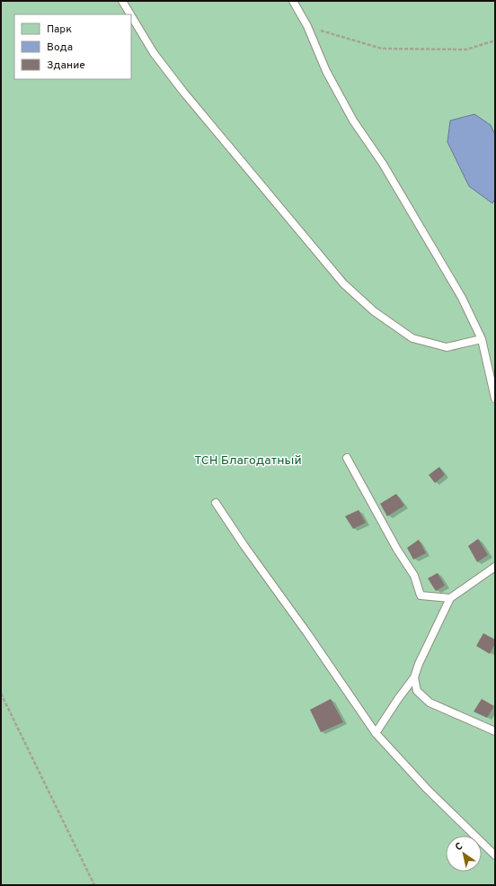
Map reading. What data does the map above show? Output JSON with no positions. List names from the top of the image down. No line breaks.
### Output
{"parks":["ТСН Благодатный"],"legend":["Парк","Вода","Здание"],"north":"top left"}
